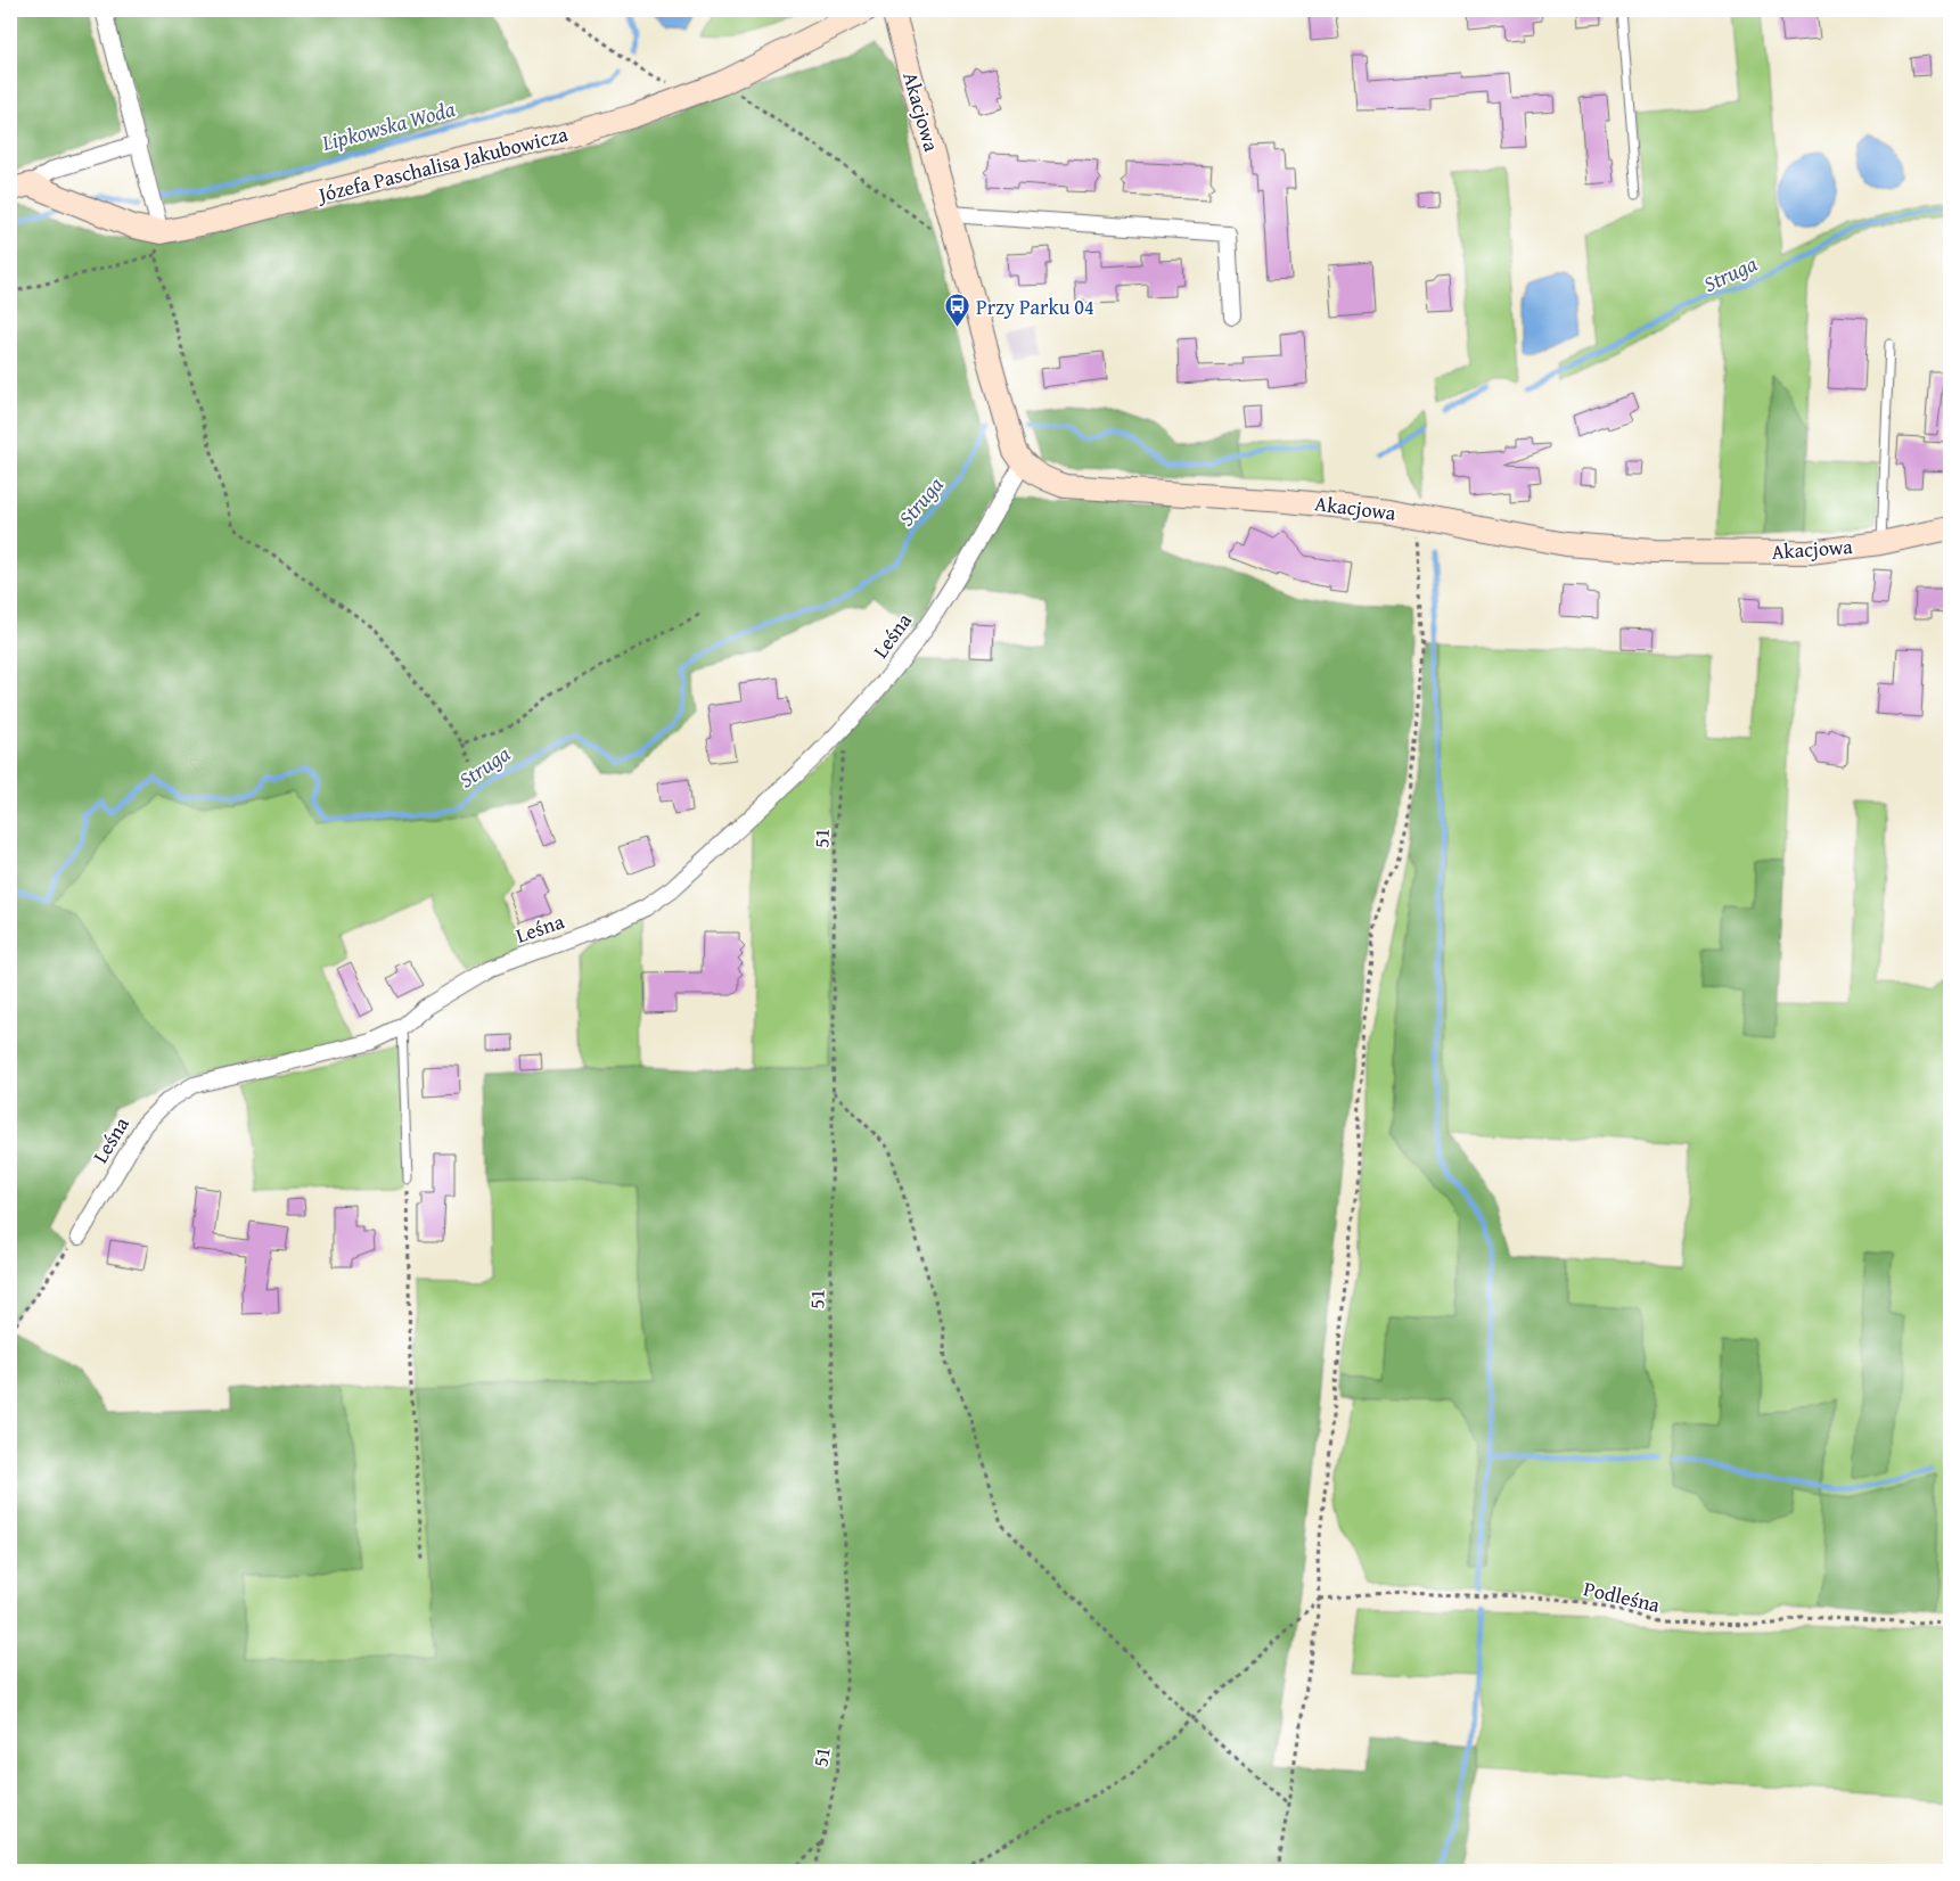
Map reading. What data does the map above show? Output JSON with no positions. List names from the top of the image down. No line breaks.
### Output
{"streets":{"street":["Akacjowa","Józefa Paschalisa Jakubowicza","Leśna"],"path":["51","Podleśna"]},"crossings":[["Akacjowa","Leśna"],["Leśna","51"]],"water":["Lipkowska Woda","Struga"],"places":{"bus stop":["Przy Parku 04"]}}
